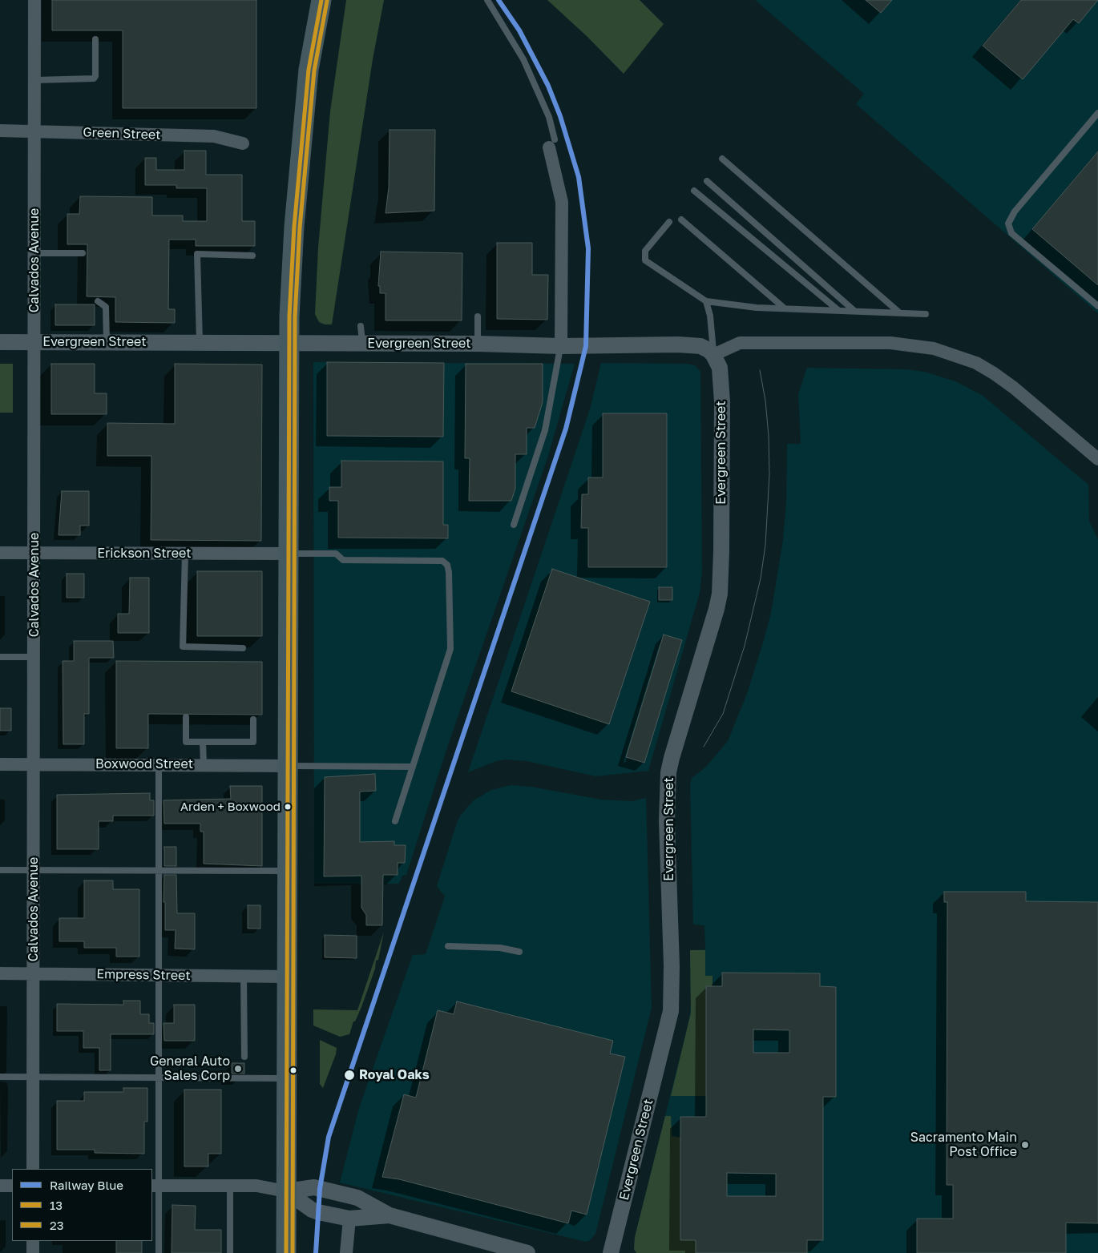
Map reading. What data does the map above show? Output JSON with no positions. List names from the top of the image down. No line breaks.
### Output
{"streets":{"street":["Green Street","Calvados Avenue","Evergreen Street","Erickson Street","Boxwood Street","Empress Street"]},"crossings":[["Green Street","Calvados Avenue"],["Calvados Avenue","Evergreen Street"],["Calvados Avenue","Erickson Street"],["Calvados Avenue","Boxwood Street"],["Calvados Avenue","Empress Street"]],"places":["Arden + Boxwood","General Auto Sales Corp","Royal Oaks","Sacramento Main Post Office"],"lines":["rail line Blue","transit line 13","transit line 23"],"legend":["Railway Blue","13","23"]}
